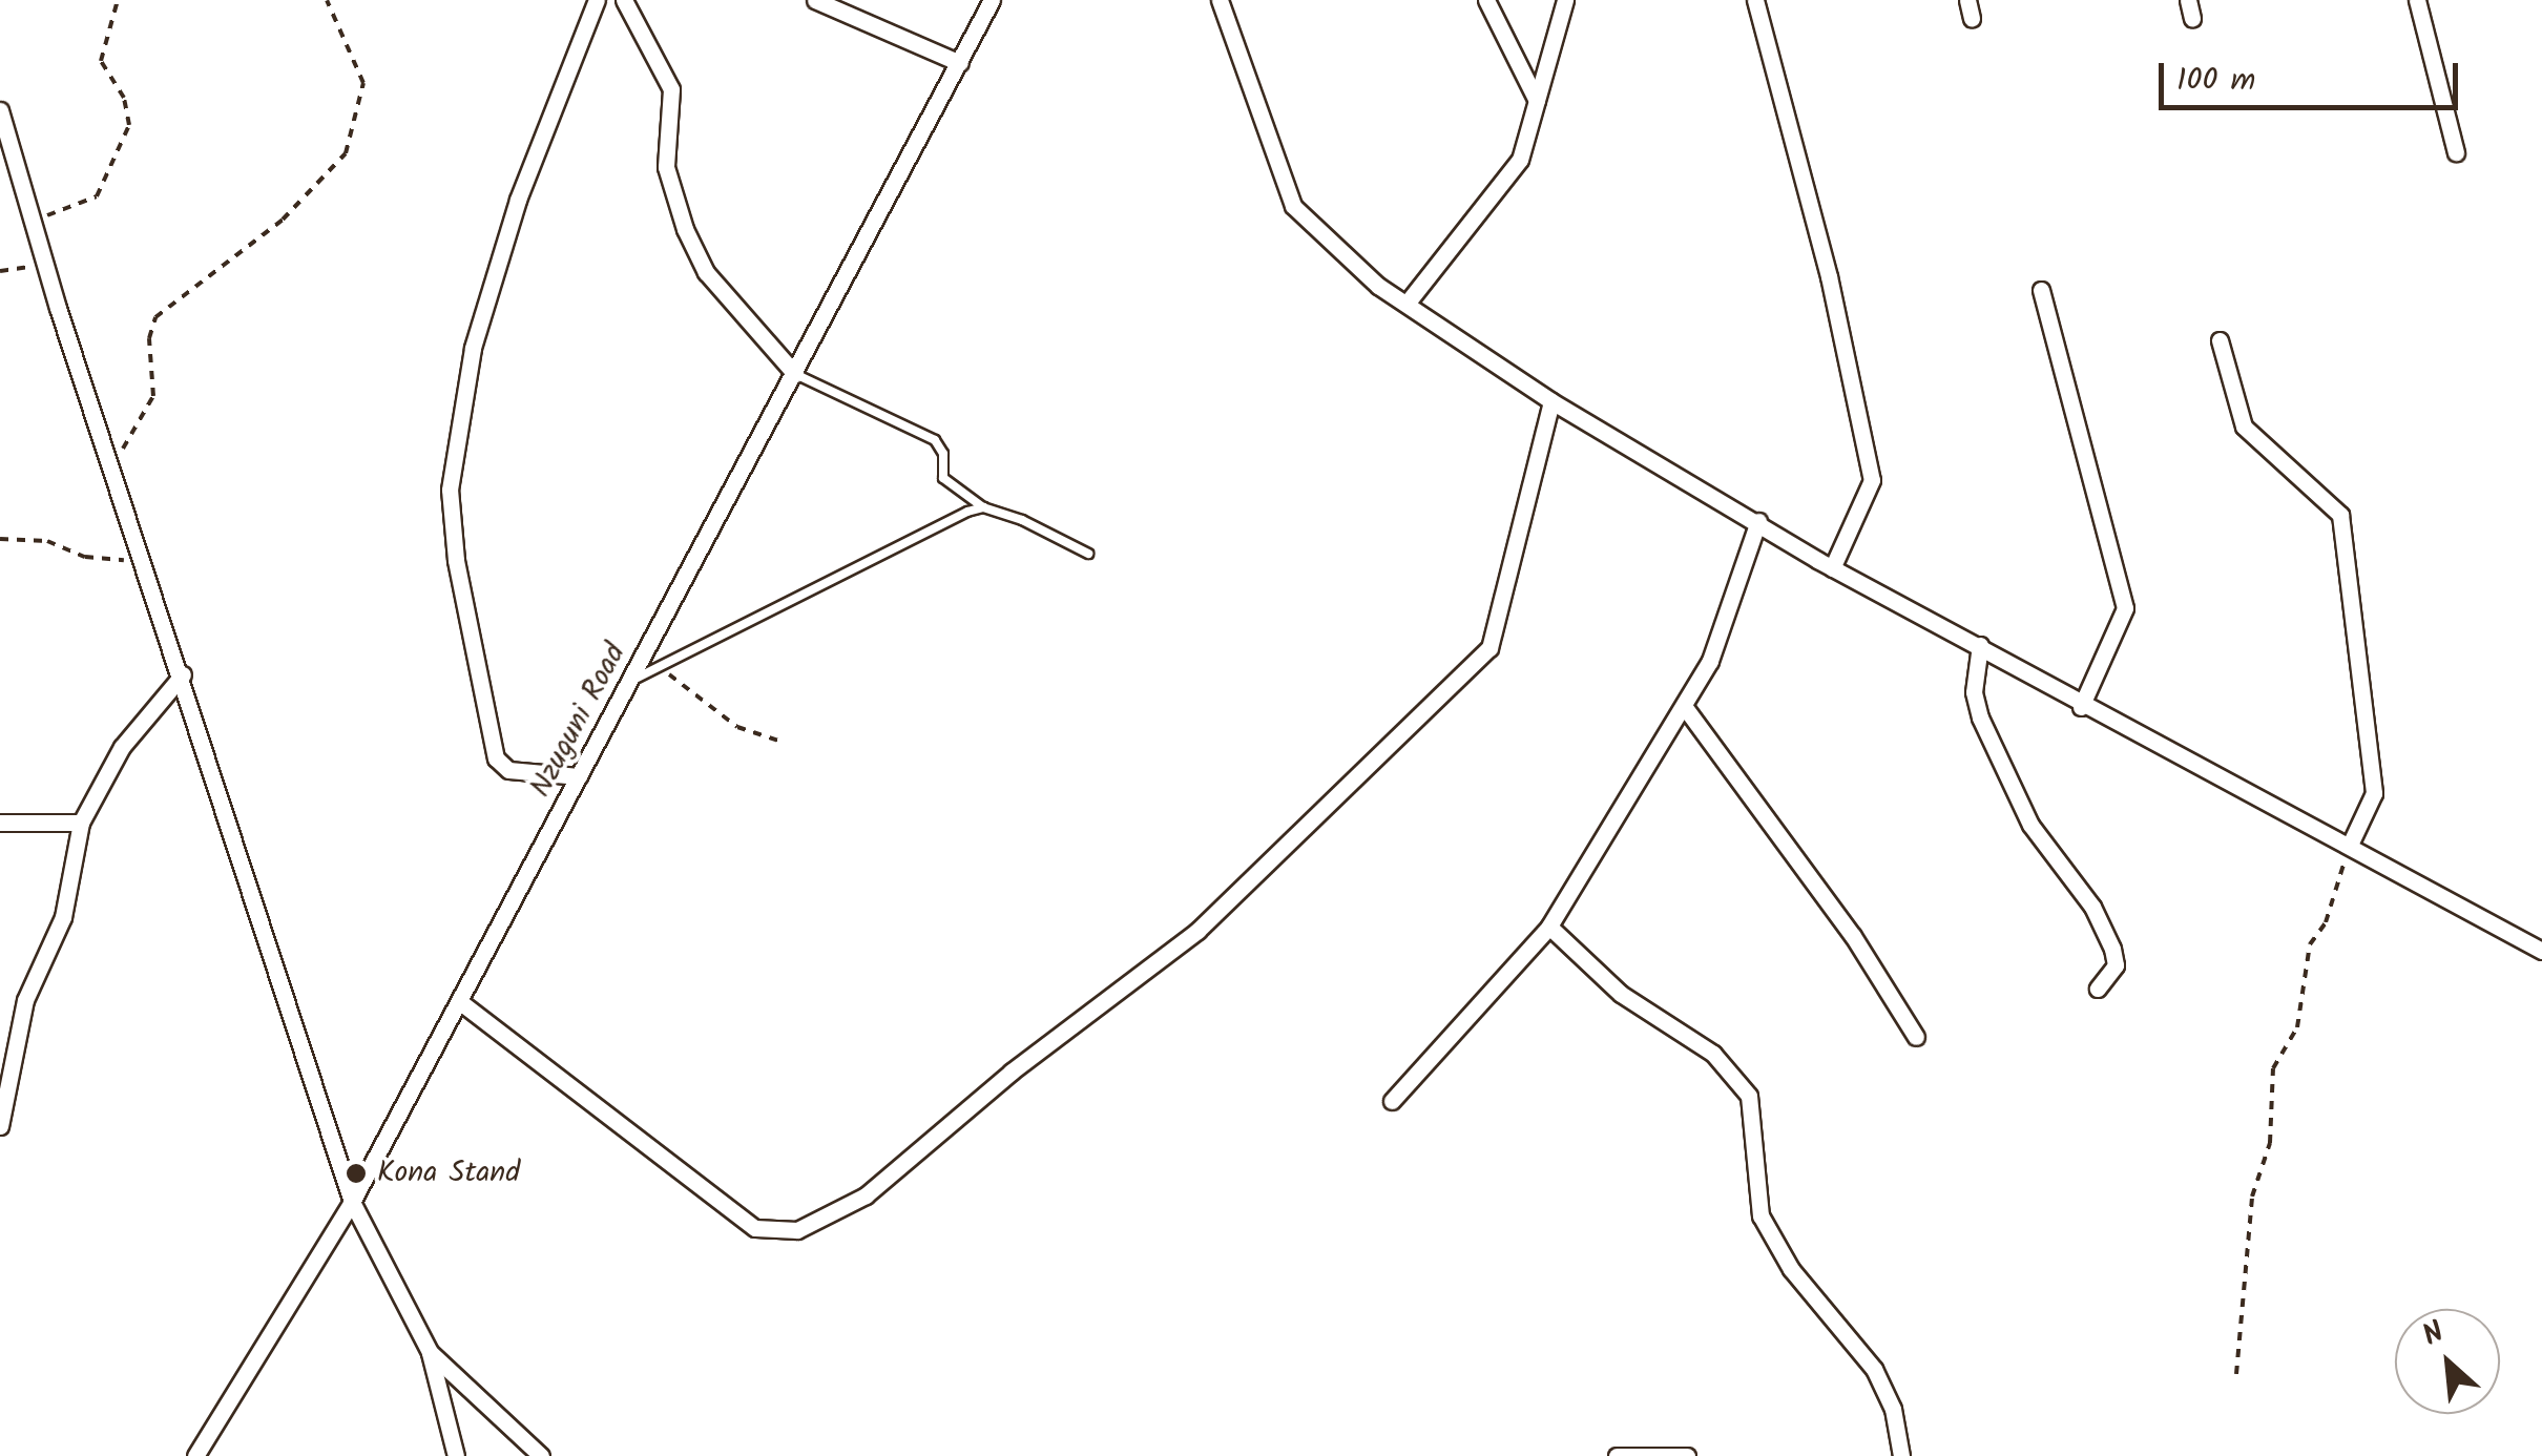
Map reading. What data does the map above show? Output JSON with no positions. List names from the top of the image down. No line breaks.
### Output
{"streets":{"street":["Nzuguni Road"]},"places":["Kona Stand"],"scale_bar":"100 m","north":"top left"}
